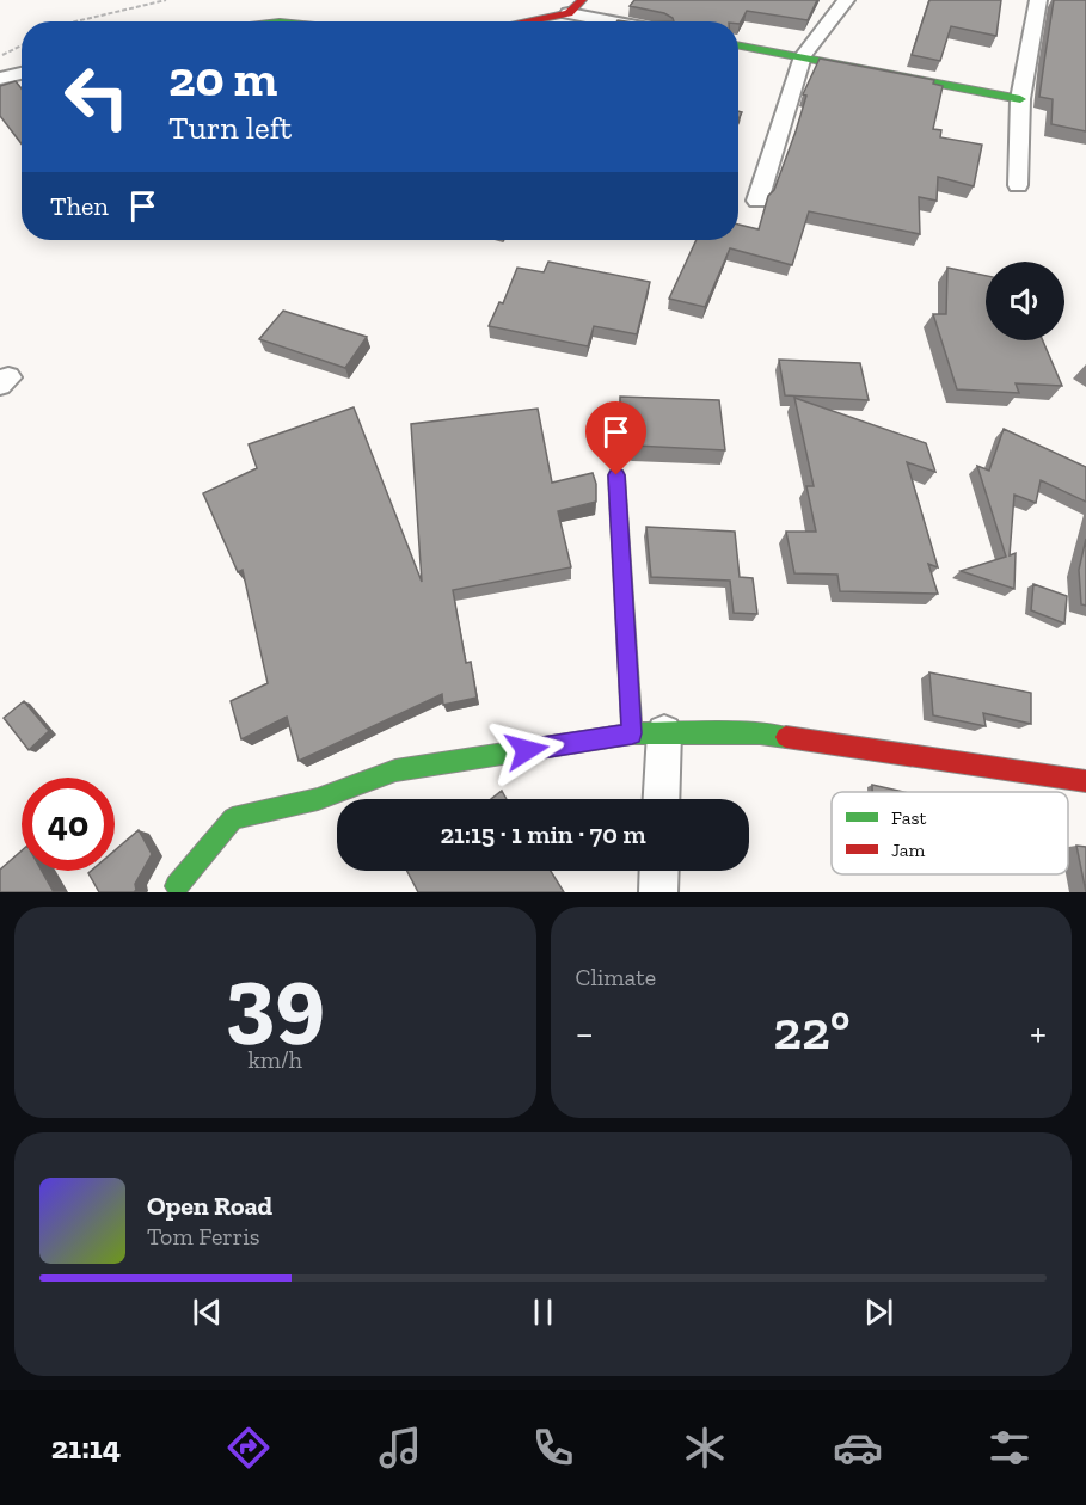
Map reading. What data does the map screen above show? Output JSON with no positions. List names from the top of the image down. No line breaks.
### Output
{"legend":["Fast","Jam"],"page":{"turn":["20 m","Turn left"],"then":"Then","limit":"40","trip":"21:15 · 1 min · 70 m","tile":[["39","km/h"],"Climate"],"heat":["−","22°","+"],"song":["Open Road","Tom Ferris"],"tabs":"21:14"}}
